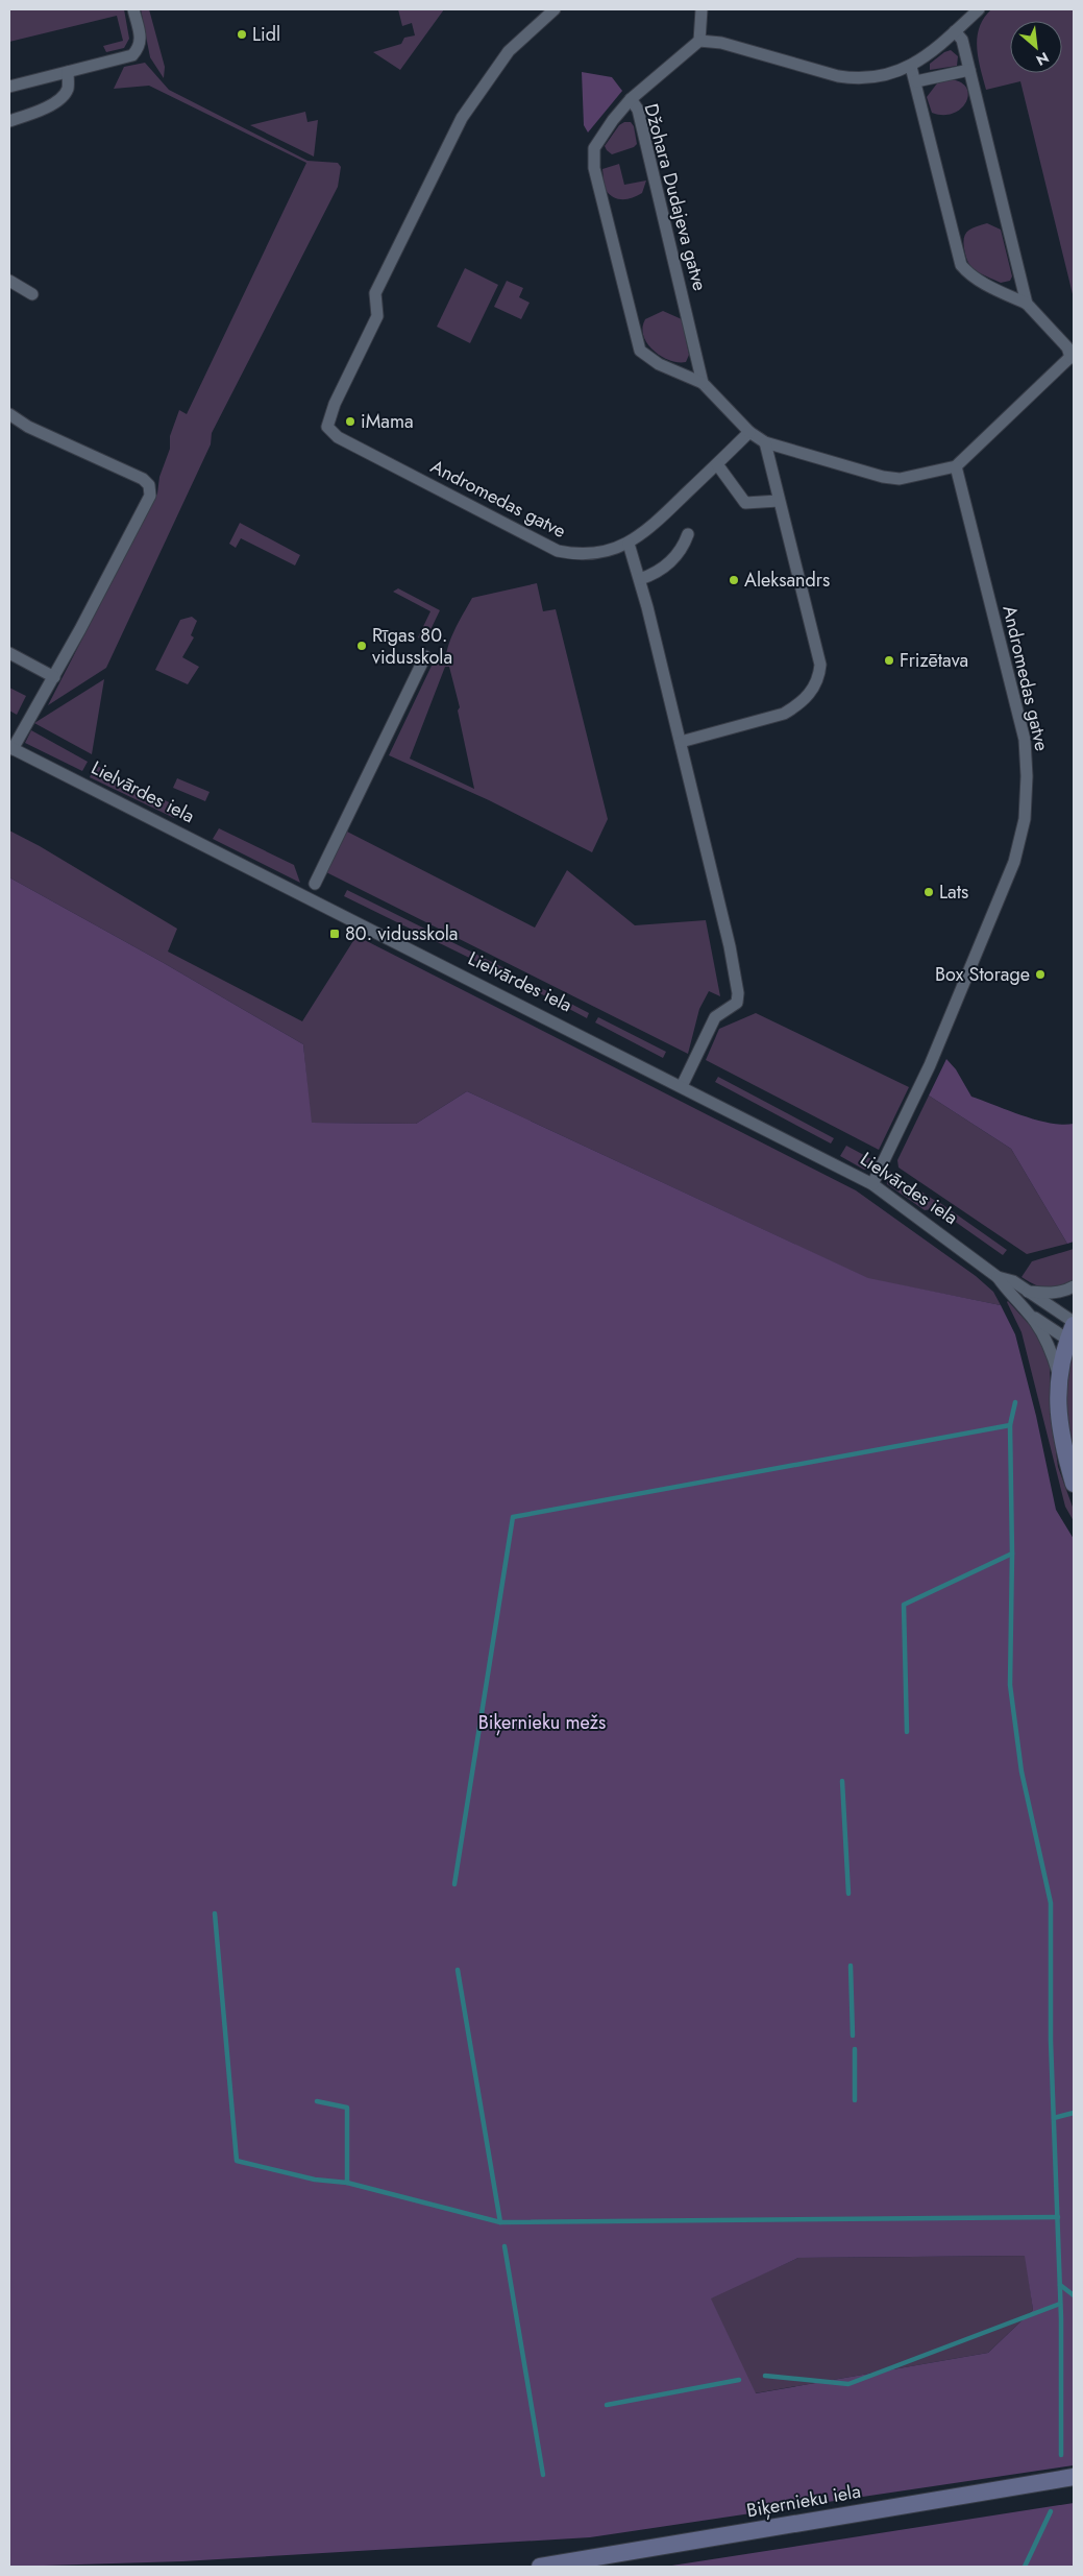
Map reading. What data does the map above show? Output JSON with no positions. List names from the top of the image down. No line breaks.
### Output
{"streets":{"main road":["Lielvārdes iela","Biķernieku iela"],"street":["Džohara Dudajeva gatve","Andromedas gatve"]},"crossings":[["Andromedas gatve","Lielvārdes iela"]],"parks":["Biķernieku mežs"],"places":{"other":["Lidl","iMama","Aleksandrs","Rīgas 80. vidusskola","Frizētava","Lats","Box Storage"],"transit":["80. vidusskola"]},"north":"bottom right"}
